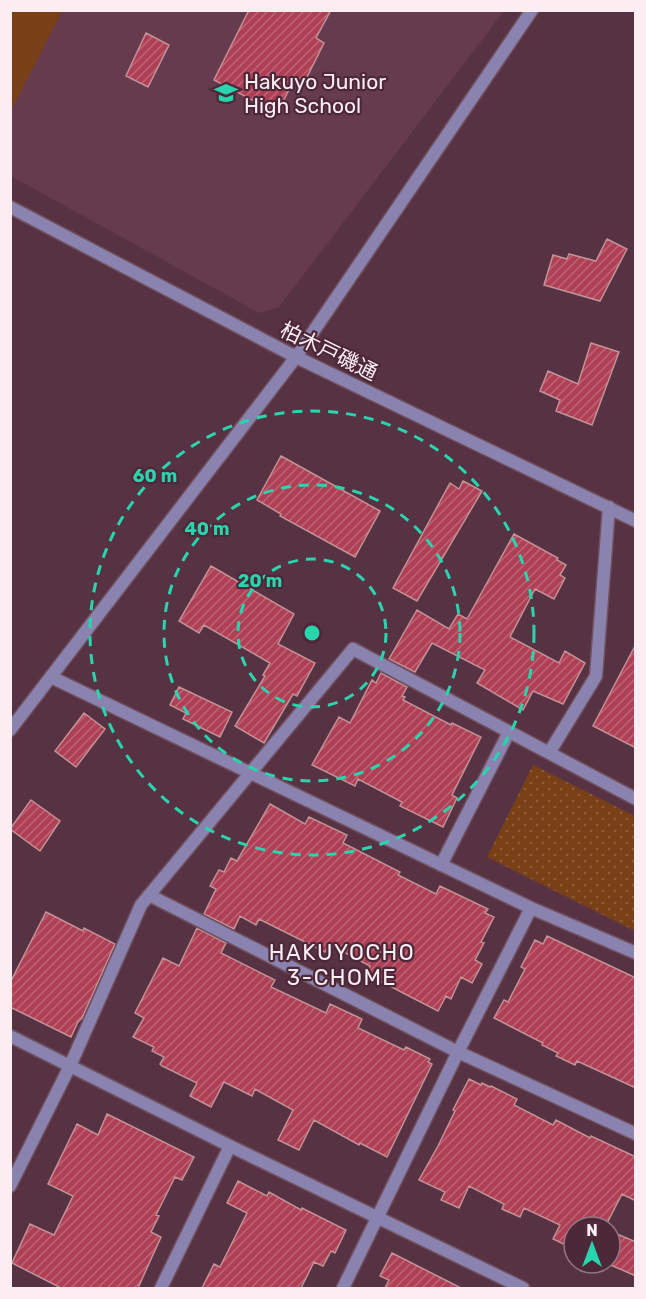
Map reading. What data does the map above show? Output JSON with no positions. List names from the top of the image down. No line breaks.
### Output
{"streets":{"street":["柏木戸磯通"]},"districts":["HAKUYOCHO 3-CHOME"],"places":{"school or university":["Hakuyo Junior High School"]},"north":"top","rings":["60 m","40 m","20 m"]}
